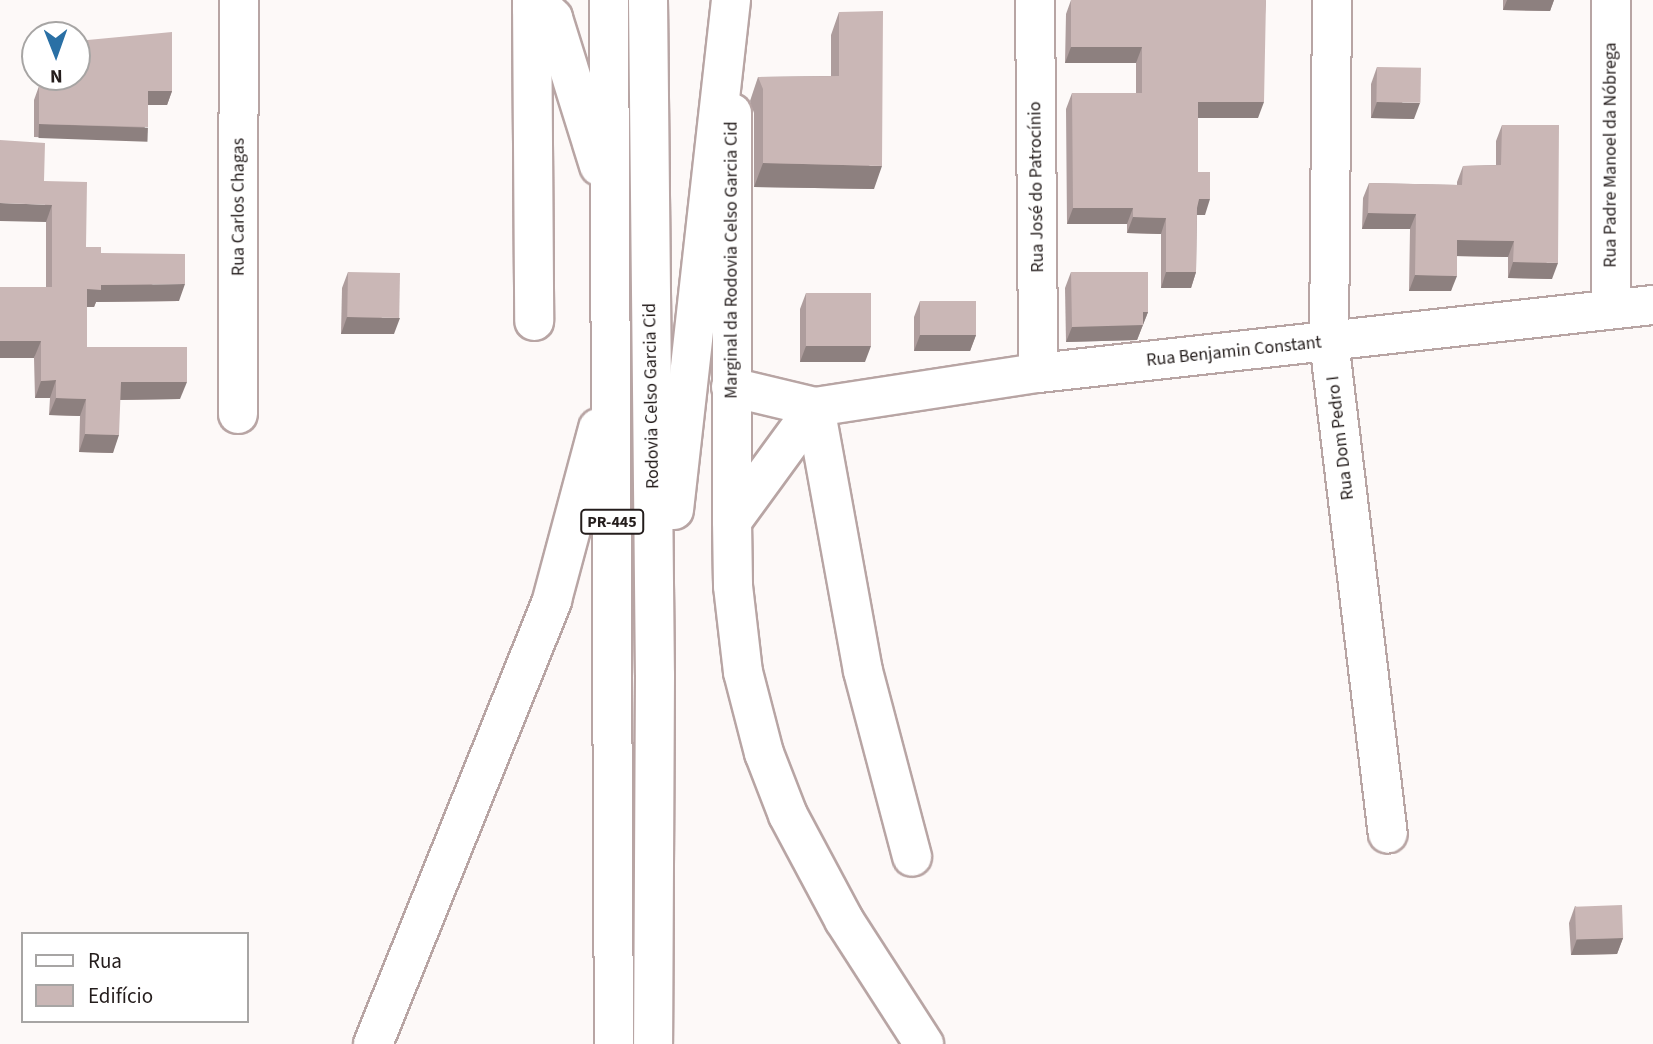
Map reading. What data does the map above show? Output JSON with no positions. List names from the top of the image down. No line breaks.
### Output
{"streets":{"main road":["Rua Padre Manoel da Nóbrega","Rua José do Patrocínio","Rua Carlos Chagas","Marginal da Rodovia Celso Garcia Cid","Rua Benjamin Constant","Rodovia Celso Garcia Cid","Rua Dom Pedro I","PR-445"]},"crossings":[["Rua Padre Manoel da Nóbrega","Rua Benjamin Constant"],["Rua José do Patrocínio","Rua Benjamin Constant"],["Marginal da Rodovia Celso Garcia Cid","Rua Benjamin Constant"],["Rua Benjamin Constant","Rua Dom Pedro I"]],"legend":["Rua","Edifício"],"north":"bottom"}
